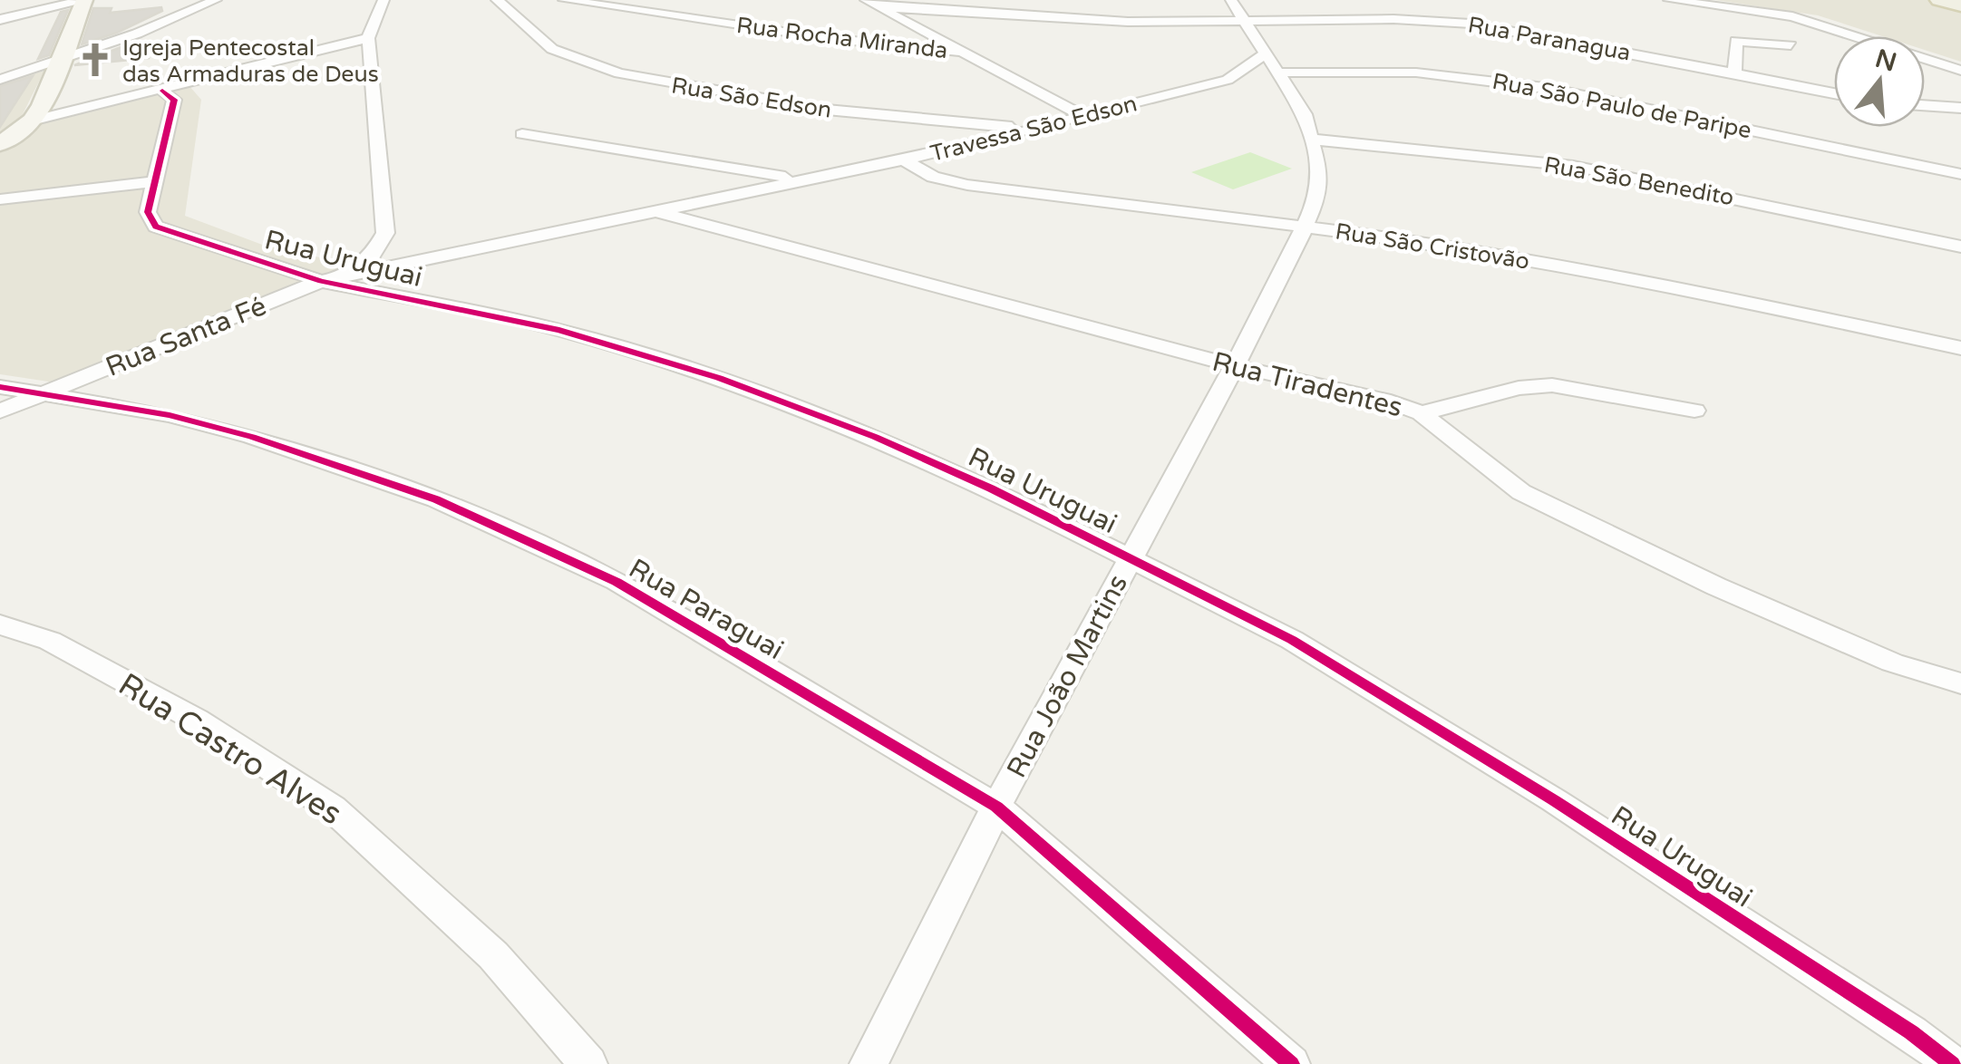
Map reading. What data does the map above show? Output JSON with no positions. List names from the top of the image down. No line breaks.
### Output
{"streets":{"street":["Rua Rocha Miranda","Rua Paranagua","Rua São Edson","Rua São Paulo de Paripe","Travessa São Edson","Rua São Benedito","Rua São Cristovão","Rua Uruguai","Rua Santa Fé","Rua Tiradentes","Rua Paraguai","Rua João Martins","Rua Castro Alves"]},"crossings":[["Rua Paranagua","Rua João Martins"],["Rua São Edson","Travessa São Edson"],["Rua São Paulo de Paripe","Travessa São Edson"],["Rua São Paulo de Paripe","Rua João Martins"],["Travessa São Edson","Rua São Cristovão"],["Travessa São Edson","Rua Uruguai"],["Travessa São Edson","Rua Santa Fé"],["Travessa São Edson","Rua Tiradentes"],["Travessa São Edson","Rua João Martins"],["Rua São Benedito","Rua João Martins"],["Rua São Cristovão","Rua João Martins"],["Rua Uruguai","Rua Santa Fé"],["Rua Uruguai","Rua João Martins"],["Rua Santa Fé","Rua Paraguai"],["Rua Tiradentes","Rua João Martins"],["Rua Paraguai","Rua João Martins"]],"places":{"church":["Igreja Pentecostal das Armaduras de Deus"]},"north":"top"}
